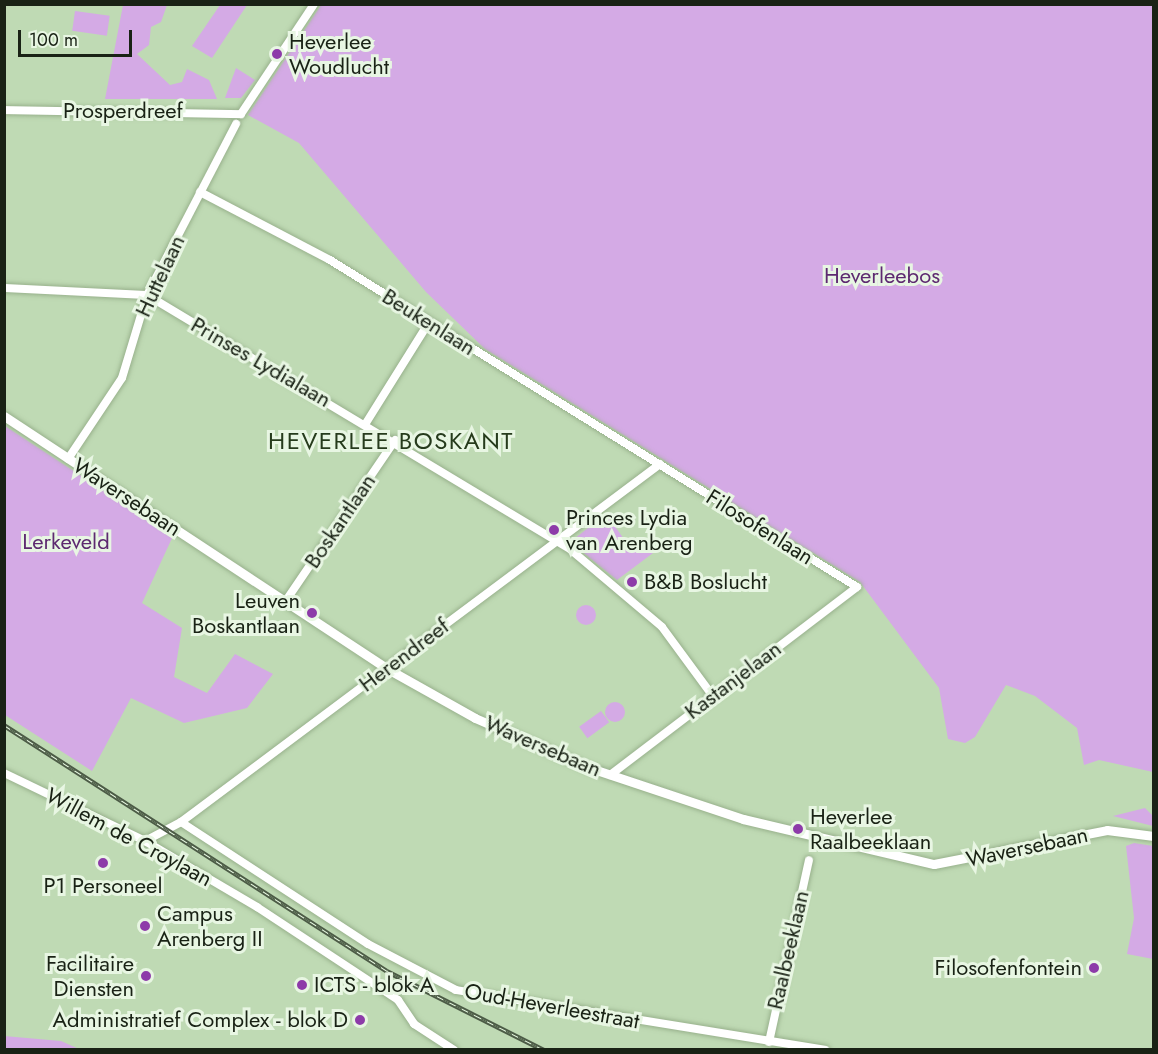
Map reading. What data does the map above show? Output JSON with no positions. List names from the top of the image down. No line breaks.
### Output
{"streets":{"street":["Prosperdreef","Huttelaan","Beukenlaan","Prinses Lydialaan","Waversebaan","Boskantlaan","Filosofenlaan","Herendreef","Kastanjelaan","Willem de Croylaan","Raalbeeklaan","Oud-Heverleestraat"]},"crossings":[["Huttelaan","Beukenlaan"],["Huttelaan","Prinses Lydialaan"],["Huttelaan","Waversebaan"],["Beukenlaan","Filosofenlaan"],["Beukenlaan","Herendreef"],["Prinses Lydialaan","Boskantlaan"],["Prinses Lydialaan","Herendreef"],["Prinses Lydialaan","Kastanjelaan"],["Waversebaan","Boskantlaan"],["Waversebaan","Herendreef"],["Waversebaan","Kastanjelaan"],["Filosofenlaan","Herendreef"],["Filosofenlaan","Kastanjelaan"],["Herendreef","Willem de Croylaan"],["Herendreef","Oud-Heverleestraat"],["Raalbeeklaan","Oud-Heverleestraat"]],"districts":["HEVERLEE BOSKANT"],"parks":["Heverleebos","Lerkeveld"],"places":["Heverlee Woudlucht","Princes Lydia van Arenberg","B&B Boslucht","Leuven Boskantlaan","Heverlee Raalbeeklaan","P1 Personeel","Campus Arenberg II","Filosofenfontein","Facilitaire Diensten","ICTS - blok A","Administratief Complex - blok D"],"scale_bar":"100 m"}
